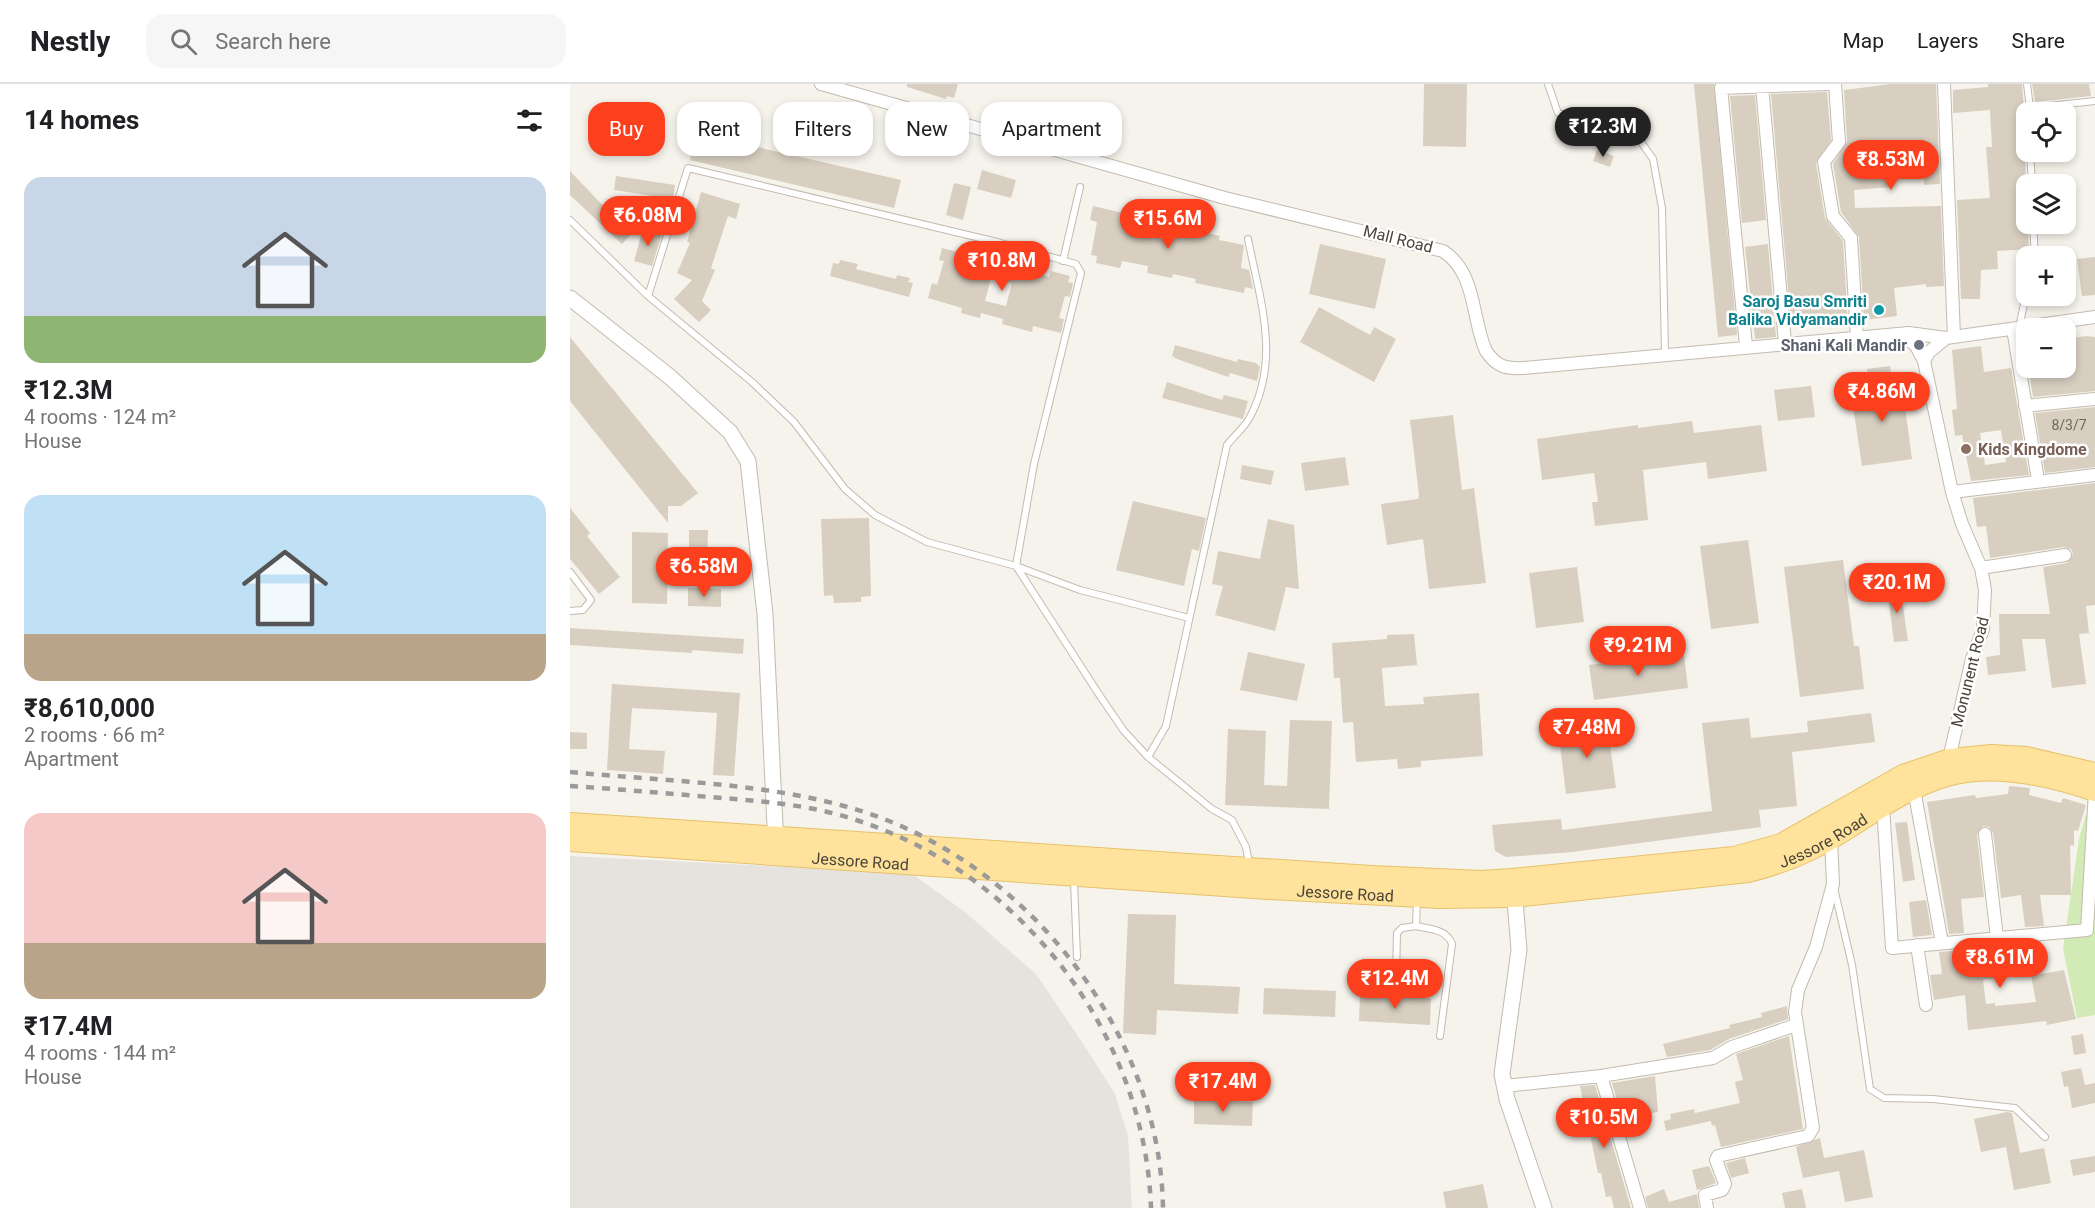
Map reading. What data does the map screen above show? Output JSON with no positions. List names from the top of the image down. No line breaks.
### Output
{"streets":{"main road":["Jessore Road"],"street":["Mall Road","Monunent Road"]},"crossings":[["Mall Road","Monunent Road"],["Monunent Road","Jessore Road"]],"places":["Saroj Basu Smriti Balika Vidyamandir","Shani Kali Mandir","Kids Kingdome"],"house_numbers":["8/3/7"],"page":{"header":"Nestly","search":"Search here","nav":["Map","Layers","Share"],"heading":"14 homes","map_buttons":["+","−"],"chip":["Buy","Rent","Filters","New","Apartment"],"price":["₹12.3M","₹8.53M","₹6.08M","₹15.6M","₹10.8M","₹4.86M","₹6.58M","₹20.1M","₹9.21M","₹7.48M","₹8.61M","₹12.4M","₹17.4M","₹10.5M"],"list":[{"name":"₹12.3M","note":"4 rooms · 124 m² · House"},{"name":"₹8,610,000","note":"2 rooms · 66 m² · Apartment"},{"name":"₹17.4M","note":"4 rooms · 144 m² · House"}]}}
